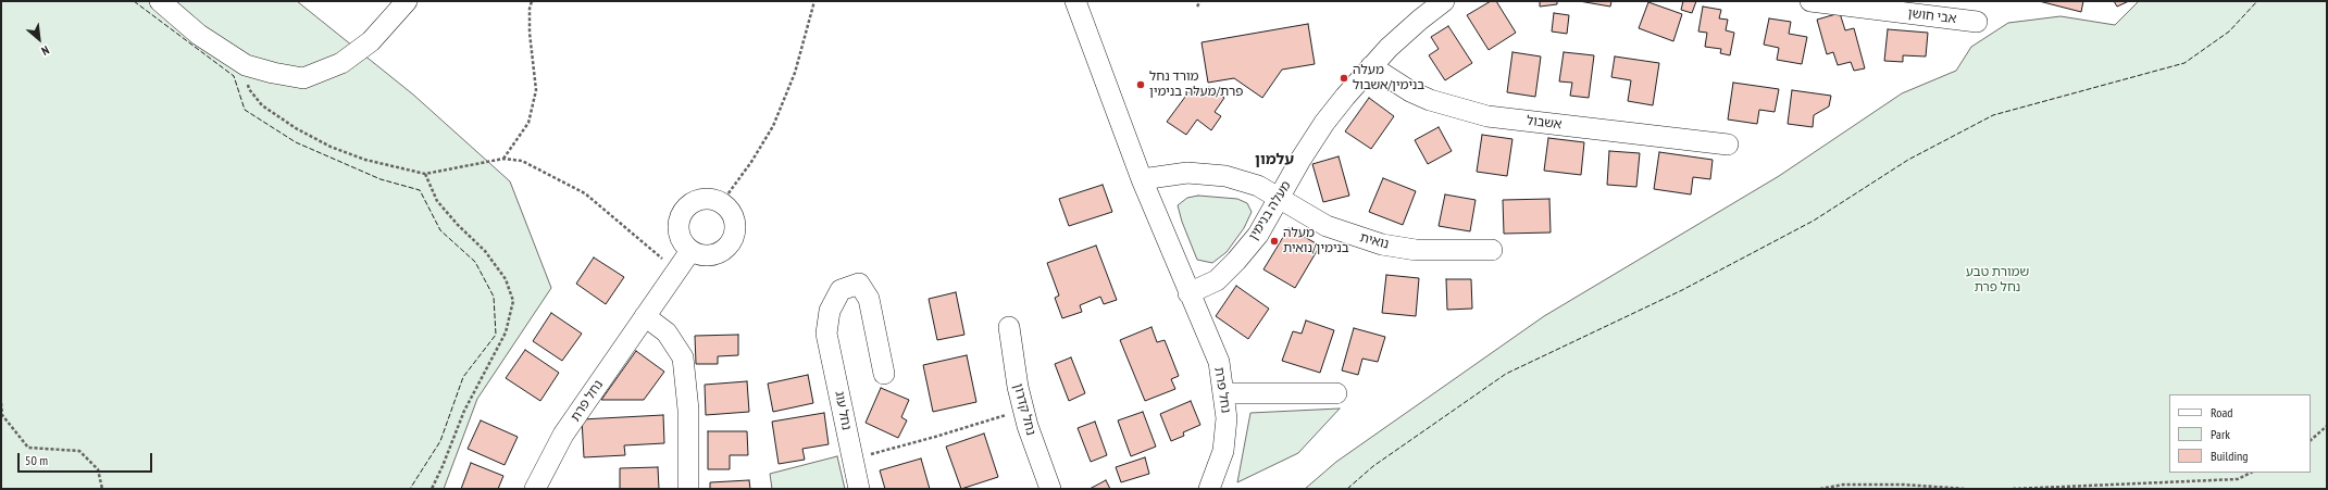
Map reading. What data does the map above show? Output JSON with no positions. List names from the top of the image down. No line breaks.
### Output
{"streets":{"street":["אבי חושן","אשבול","מעלה בנימין","נואית","נחל פרת","נחל קדרון","נחל עוג"]},"crossings":[["אשבול","מעלה בנימין"],["מעלה בנימין","נואית"],["מעלה בנימין","נחל פרת"],["נואית","נחל פרת"]],"districts":["עלמון"],"parks":["שמורת טבע נחל פרת"],"places":["מעלה בנימין/אשבול","מורד נחל פרת/מעלה בנימין","מעלה בנימין/נואית"],"legend":["Road","Park","Building"],"scale_bar":"50 m","north":"bottom right"}
